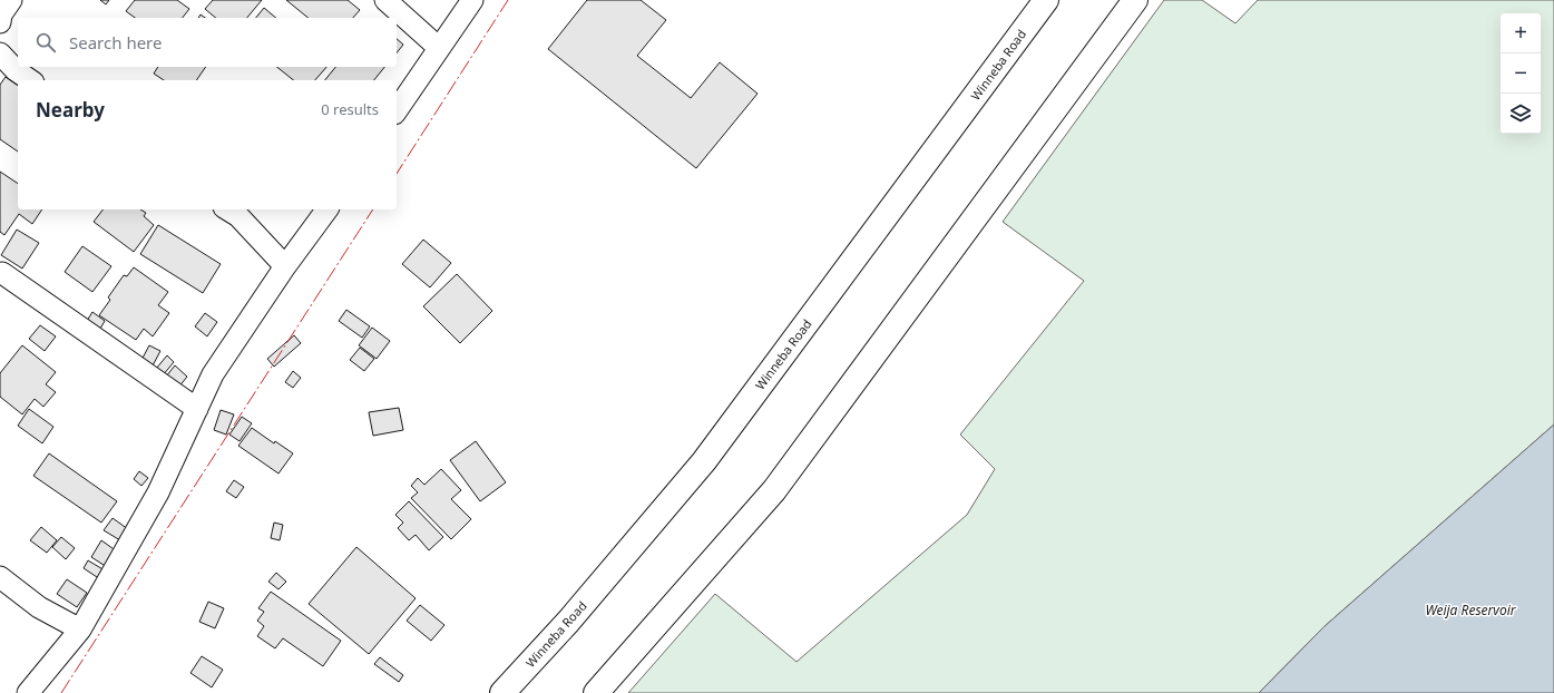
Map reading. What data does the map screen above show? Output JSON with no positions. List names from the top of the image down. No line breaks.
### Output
{"streets":{"highway":["Winneba Road"]},"water":["Weija Reservoir"],"page":{"map_buttons":["+","−"],"search":"Search here","heading":["Nearby","0 results"]}}
